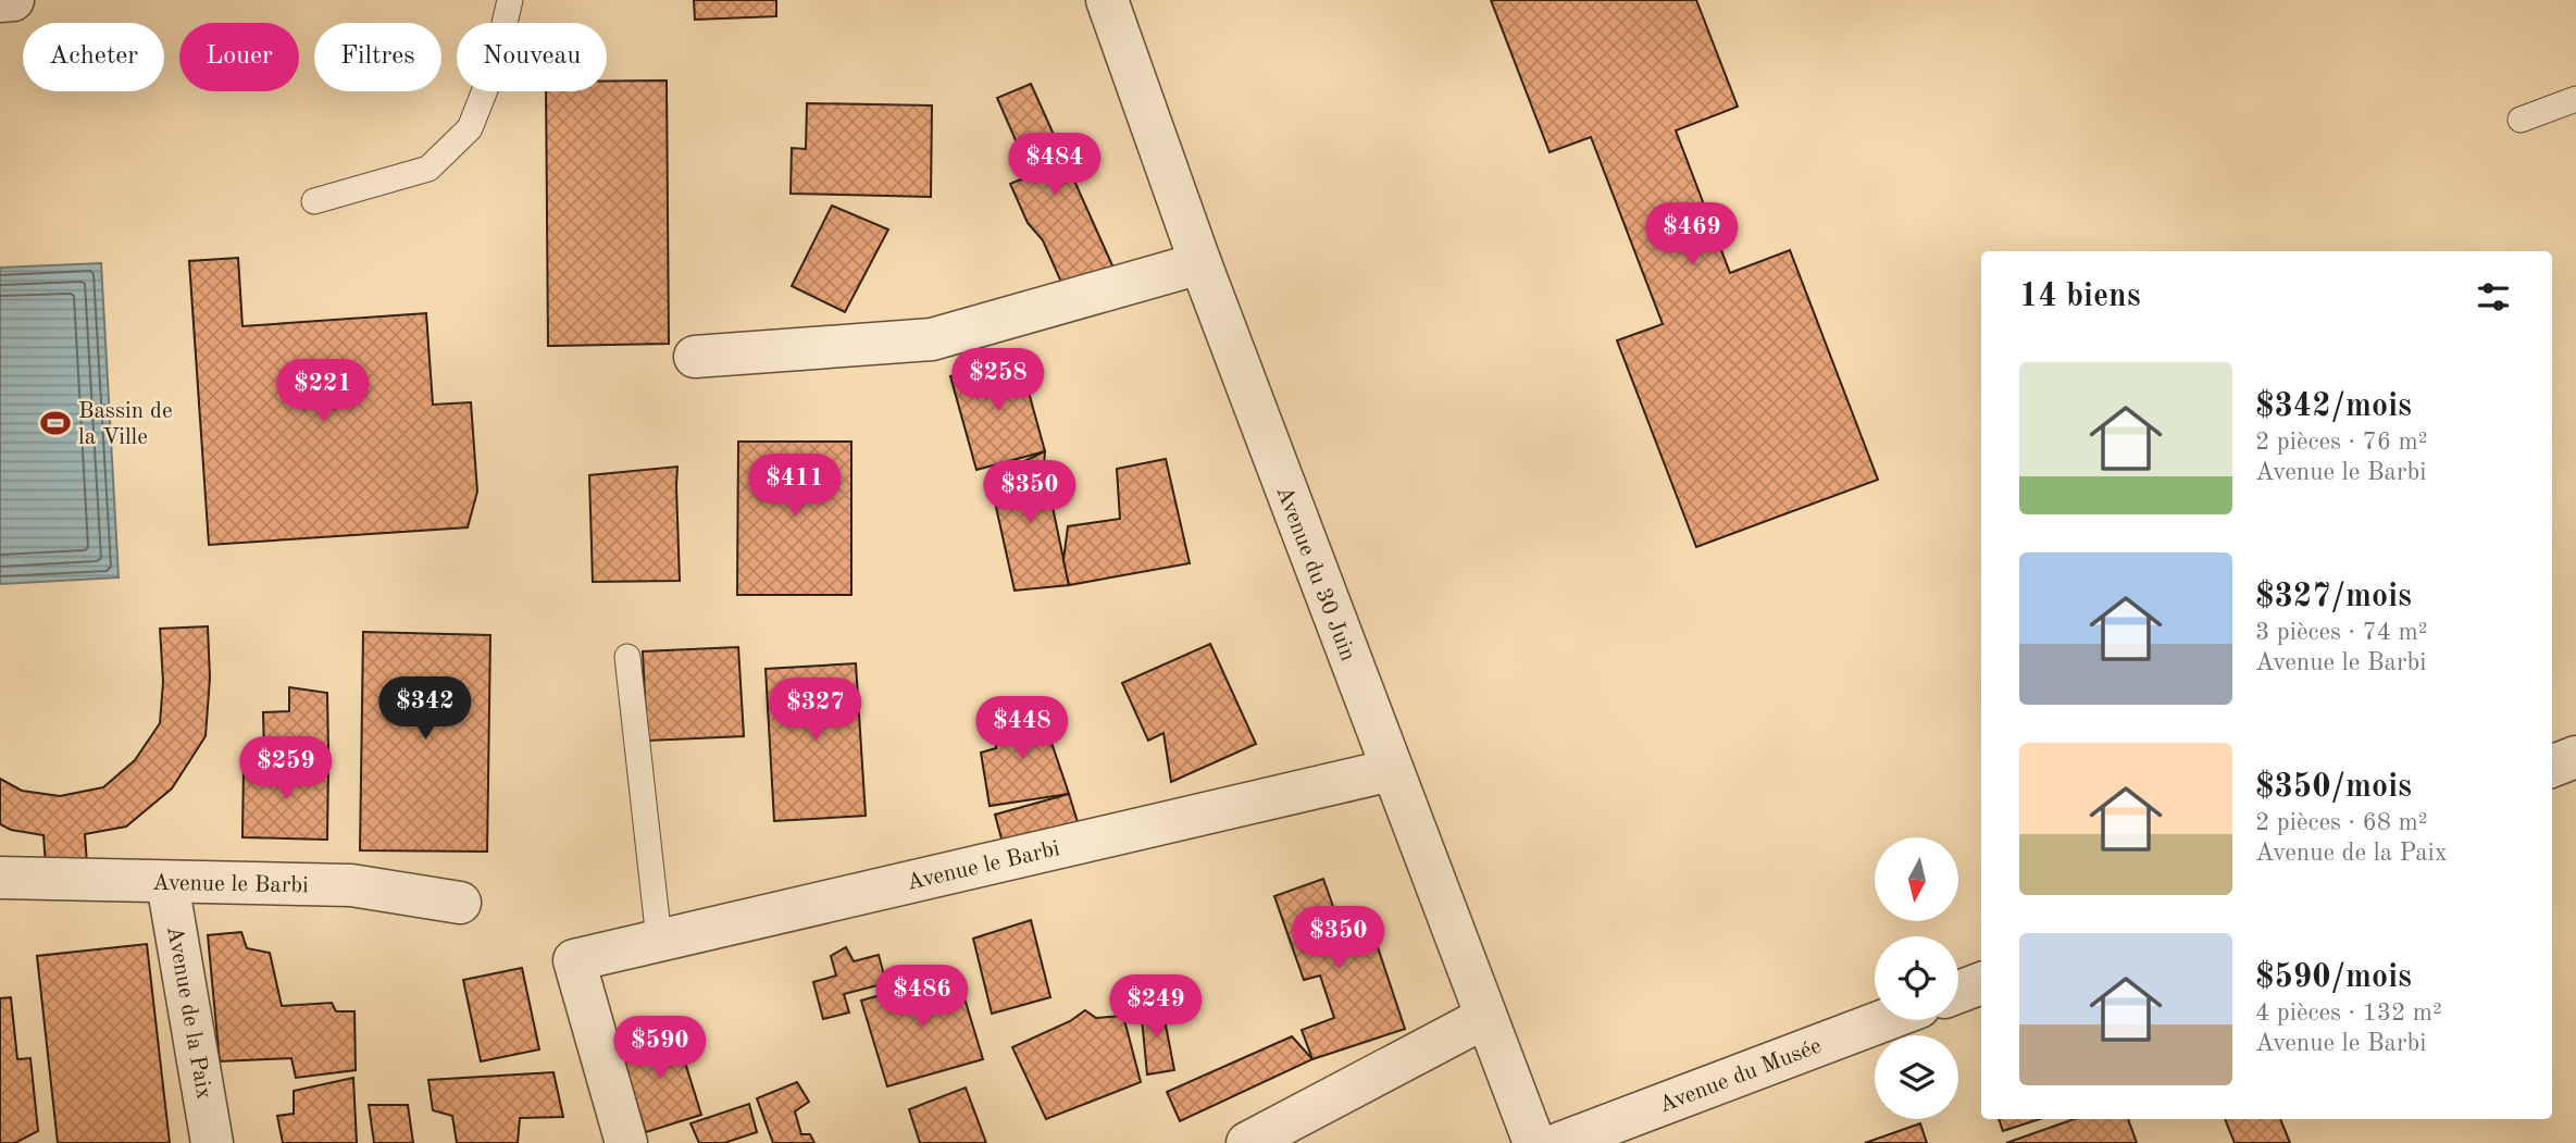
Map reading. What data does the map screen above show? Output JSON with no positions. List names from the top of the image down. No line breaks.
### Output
{"streets":{"street":["Avenue du 30 Juin","Avenue le Barbi","Avenue de la Paix","Avenue du Musée"]},"crossings":[["Avenue du 30 Juin","Avenue le Barbi"],["Avenue le Barbi","Avenue de la Paix"]],"places":{"sports":["Bassin de la Ville"]},"north":"bottom","page":{"chip":["Acheter","Louer","Filtres","Nouveau"],"price":["$484","$469","$258","$221","$411","$350","$342","$327","$448","$259","$350","$486","$249","$590"],"heading":"14 biens","list":[{"name":"$342/mois","note":"2 pièces · 76 m² · Avenue le Barbi"},{"name":"$327/mois","note":"3 pièces · 74 m² · Avenue le Barbi"},{"name":"$350/mois","note":"2 pièces · 68 m² · Avenue de la Paix"},{"name":"$590/mois","note":"4 pièces · 132 m² · Avenue le Barbi"}]}}
